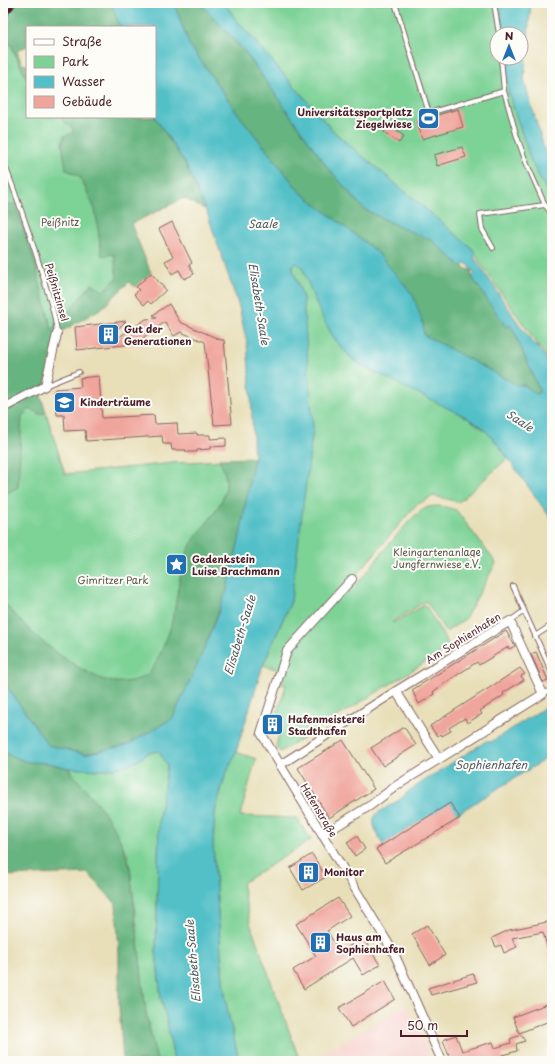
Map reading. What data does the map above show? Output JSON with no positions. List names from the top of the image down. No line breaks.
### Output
{"streets":{"street":["Peißnitzinsel","Am Sophienhafen","Hafenstraße"]},"crossings":[["Am Sophienhafen","Hafenstraße"]],"water":["Saale","Elisabeth-Saale","Sophienhafen"],"parks":["Peißnitz","Kleingartenanlage Jungfernwiese e.V.","Gimritzer Park"],"places":{"sports":["Universitätssportplatz Ziegelwiese"],"building":["Gut der Generationen","Hafenmeisterei Stadthafen","Monitor","Haus am Sophienhafen"],"school or university":["Kinderträume"],"place":["Gedenkstein Luise Brachmann"]},"legend":["Straße","Park","Wasser","Gebäude"],"scale_bar":"50 m","north":"top"}
